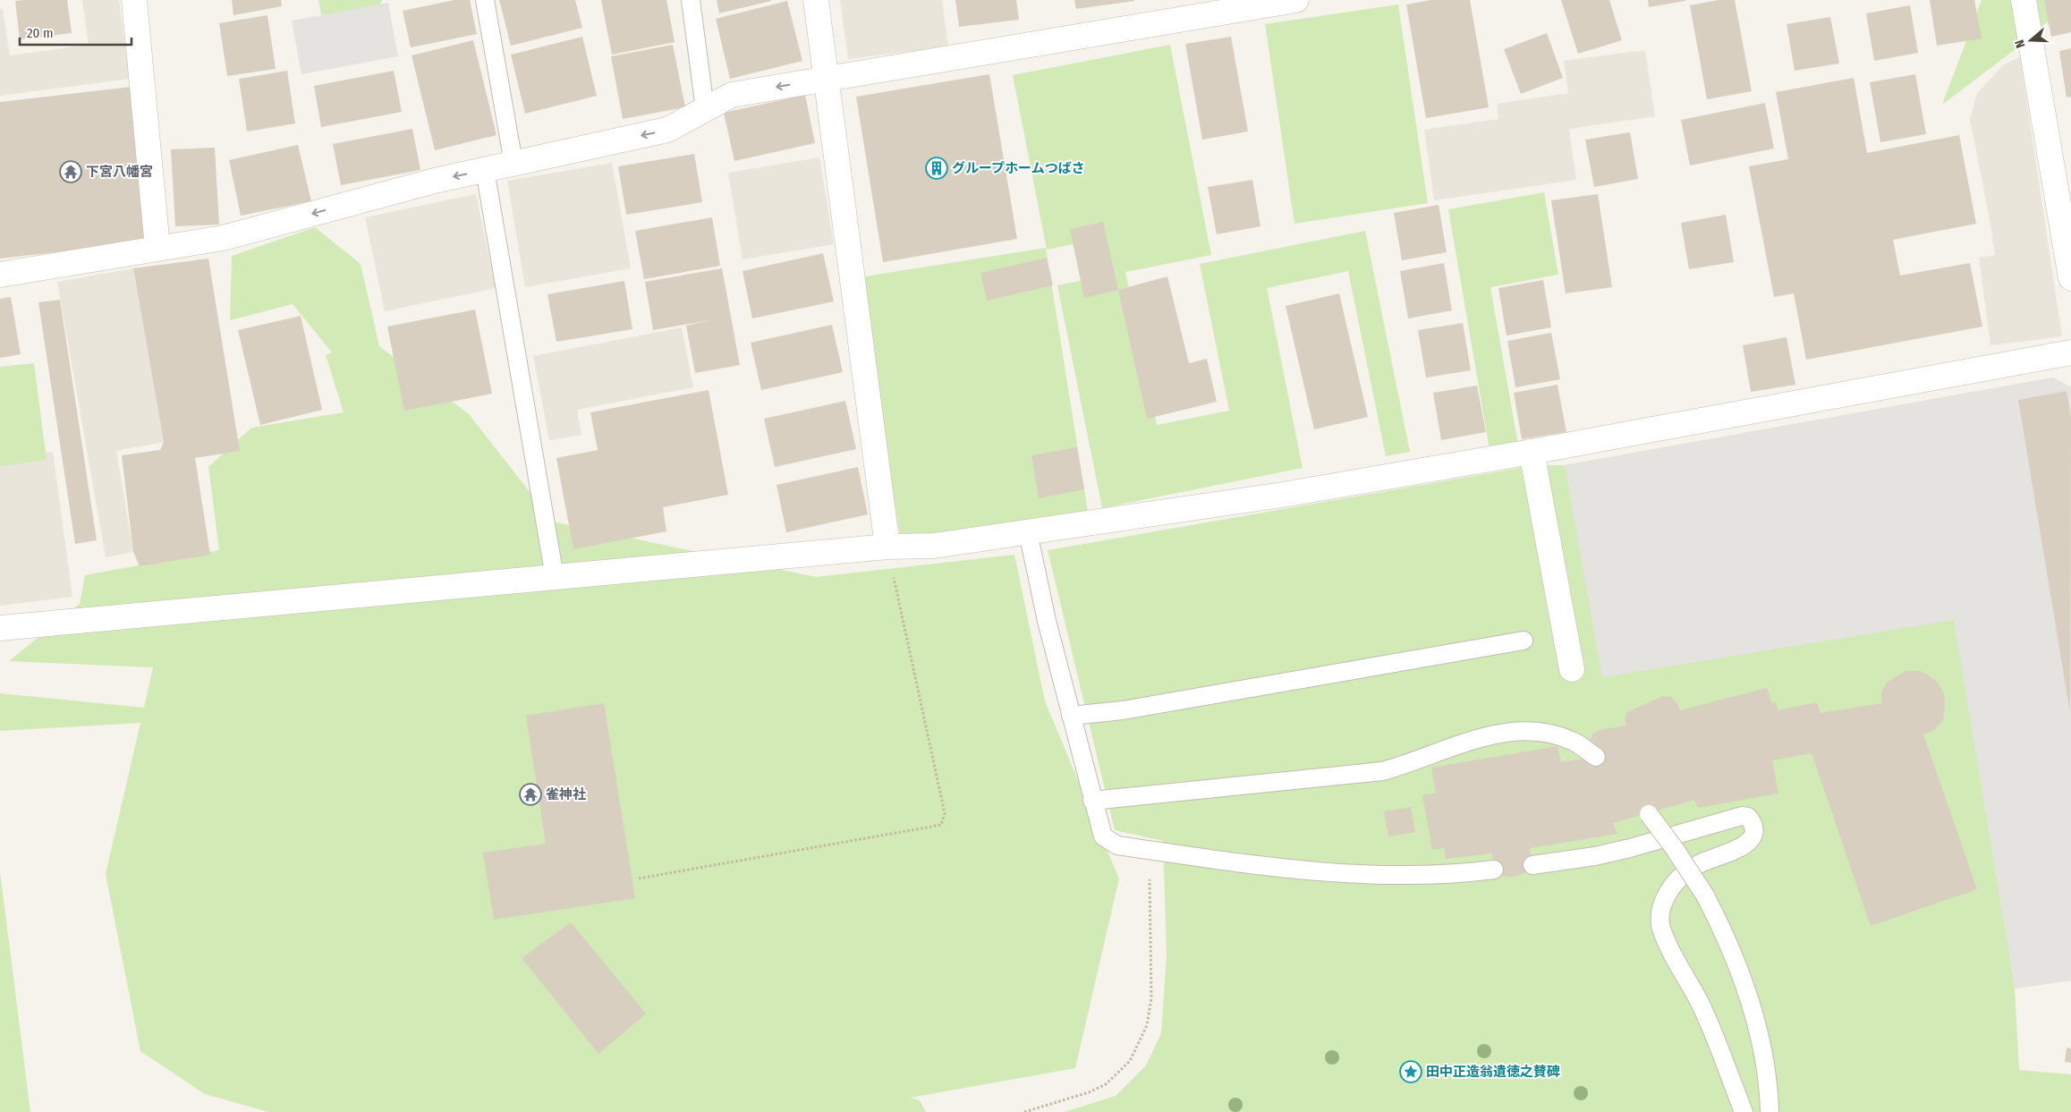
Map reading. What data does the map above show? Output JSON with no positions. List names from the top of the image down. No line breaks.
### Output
{"places":{"building":["グループホームつばさ"],"temple":["下宮八幡宮","雀神社"],"place":["田中正造翁遺徳之賛碑"]},"scale_bar":"20 m","north":"left"}
